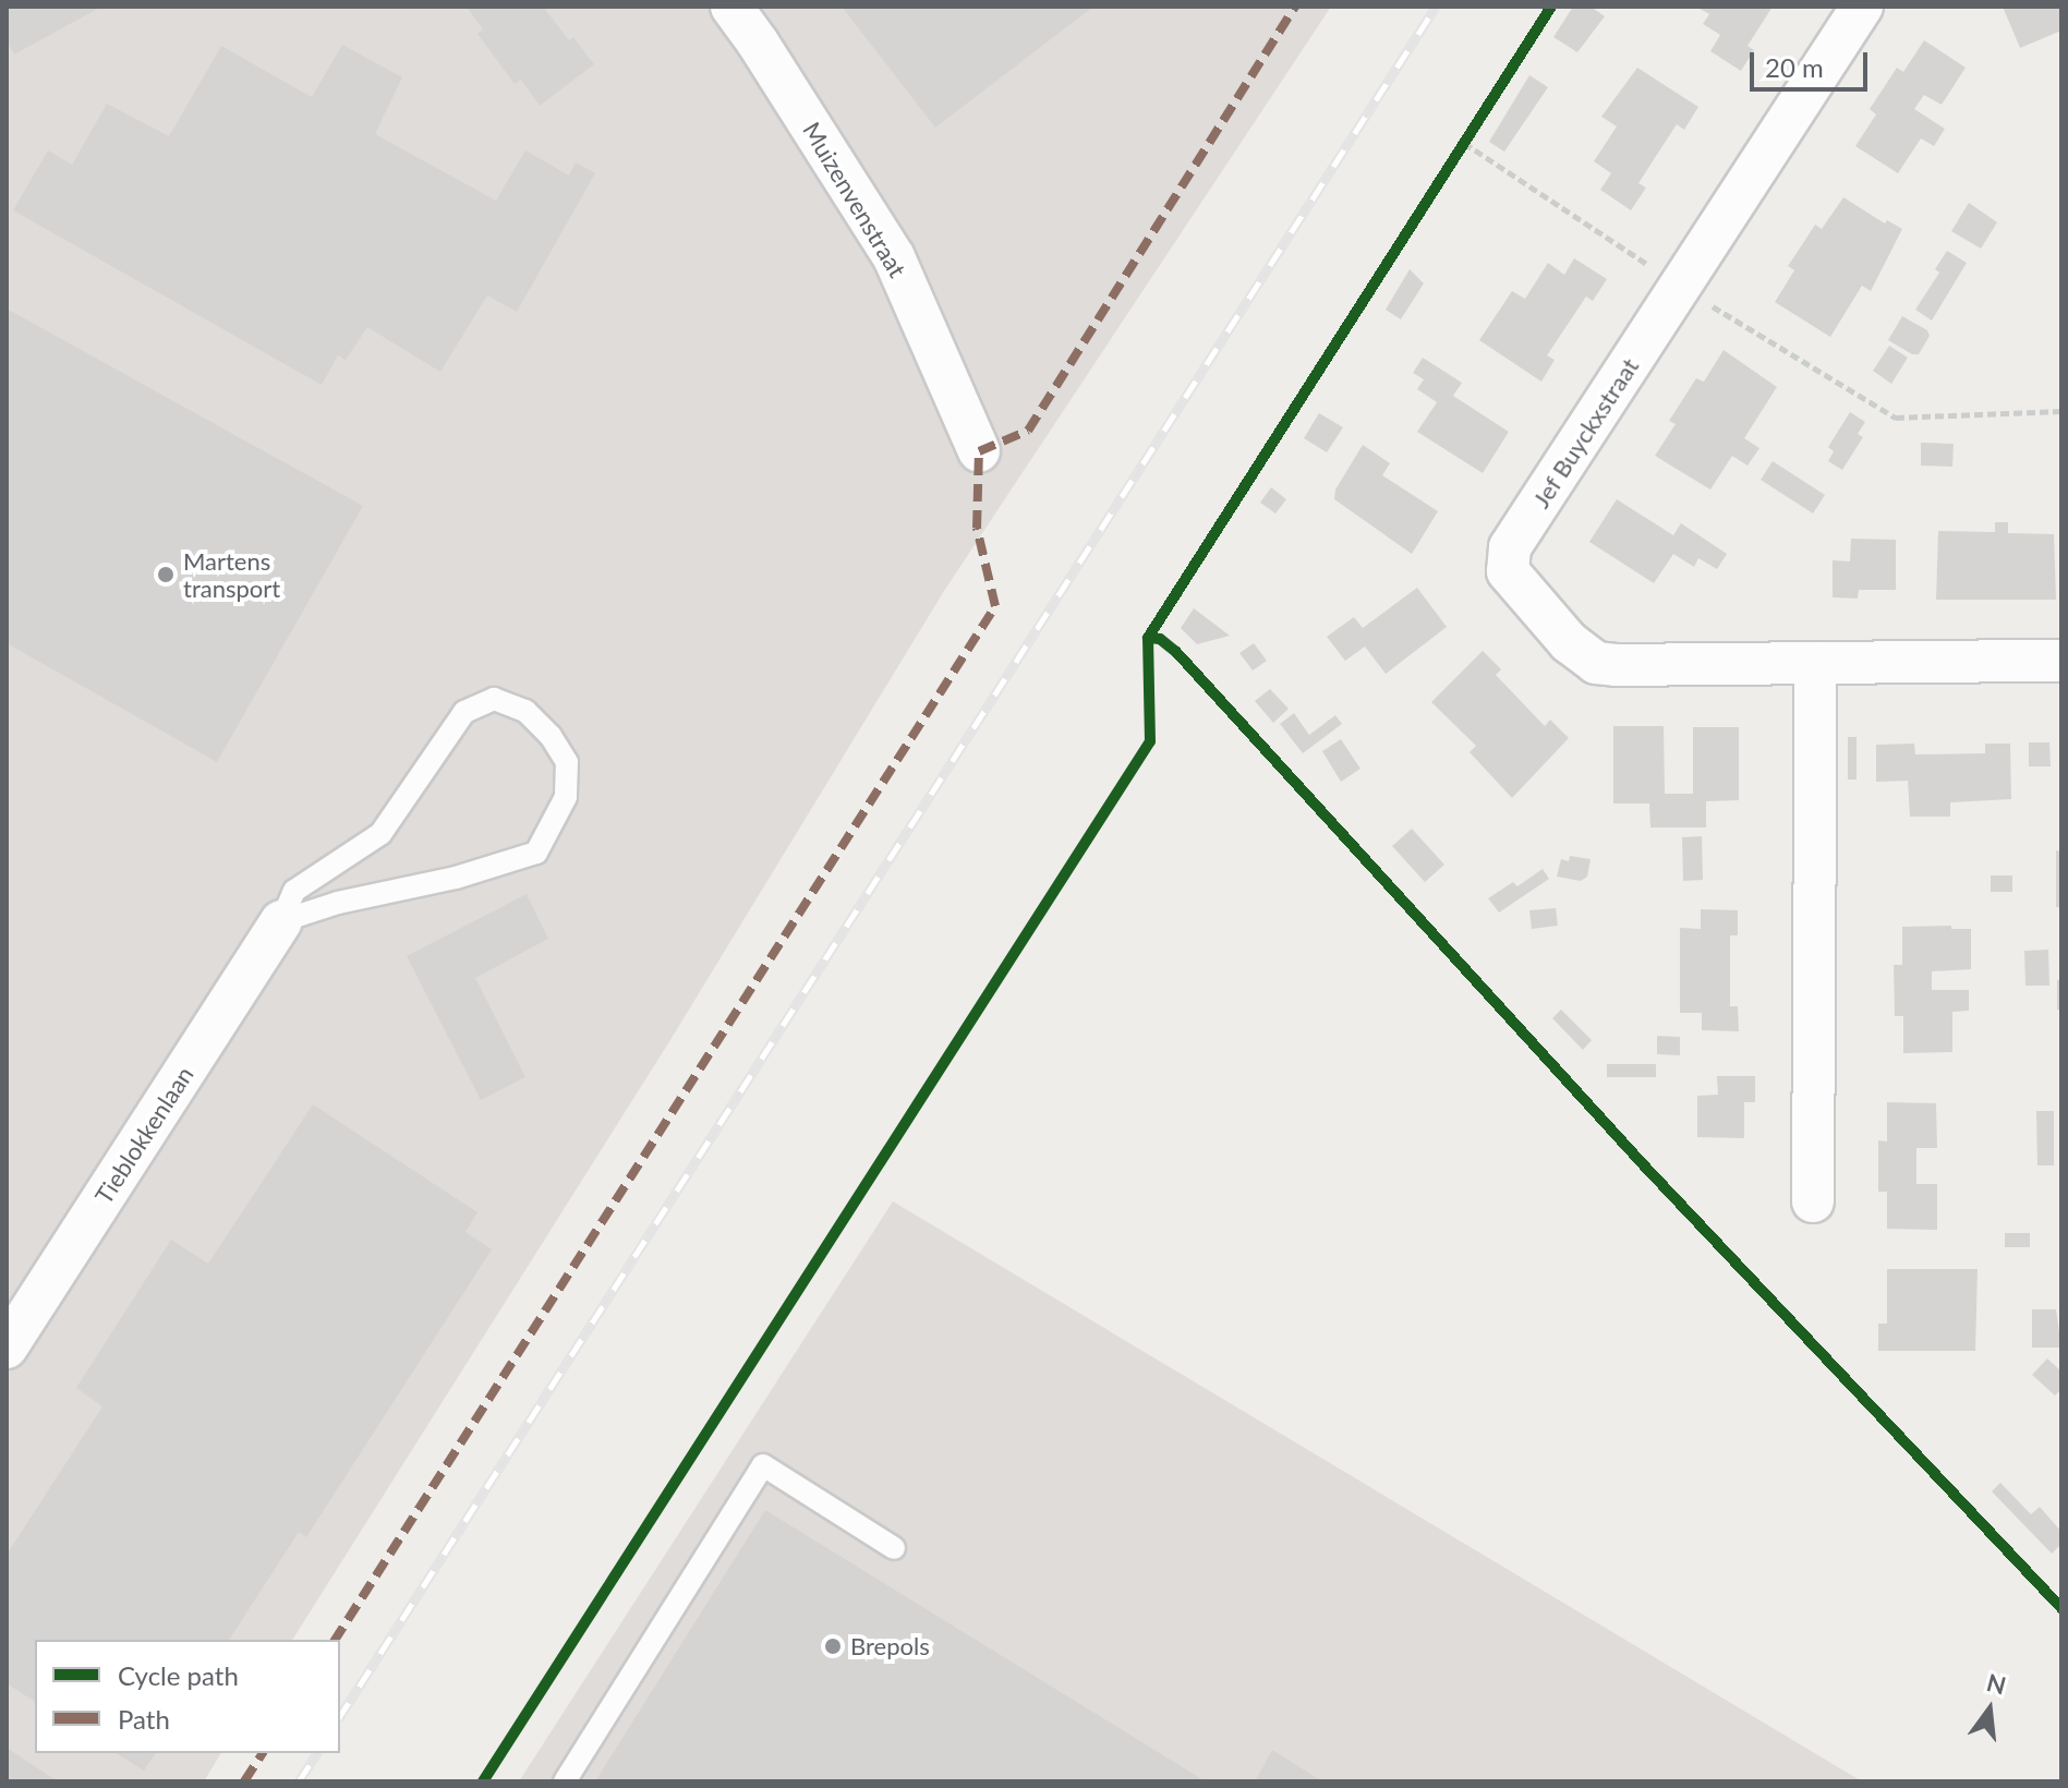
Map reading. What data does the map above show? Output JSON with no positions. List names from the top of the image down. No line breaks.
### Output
{"streets":{"street":["Muizenvenstraat","Jef Buyckxstraat","Tieblokkenlaan"]},"places":["Martens transport","Brepols"],"legend":["Cycle path","Path"],"scale_bar":"20 m","north":"top"}
